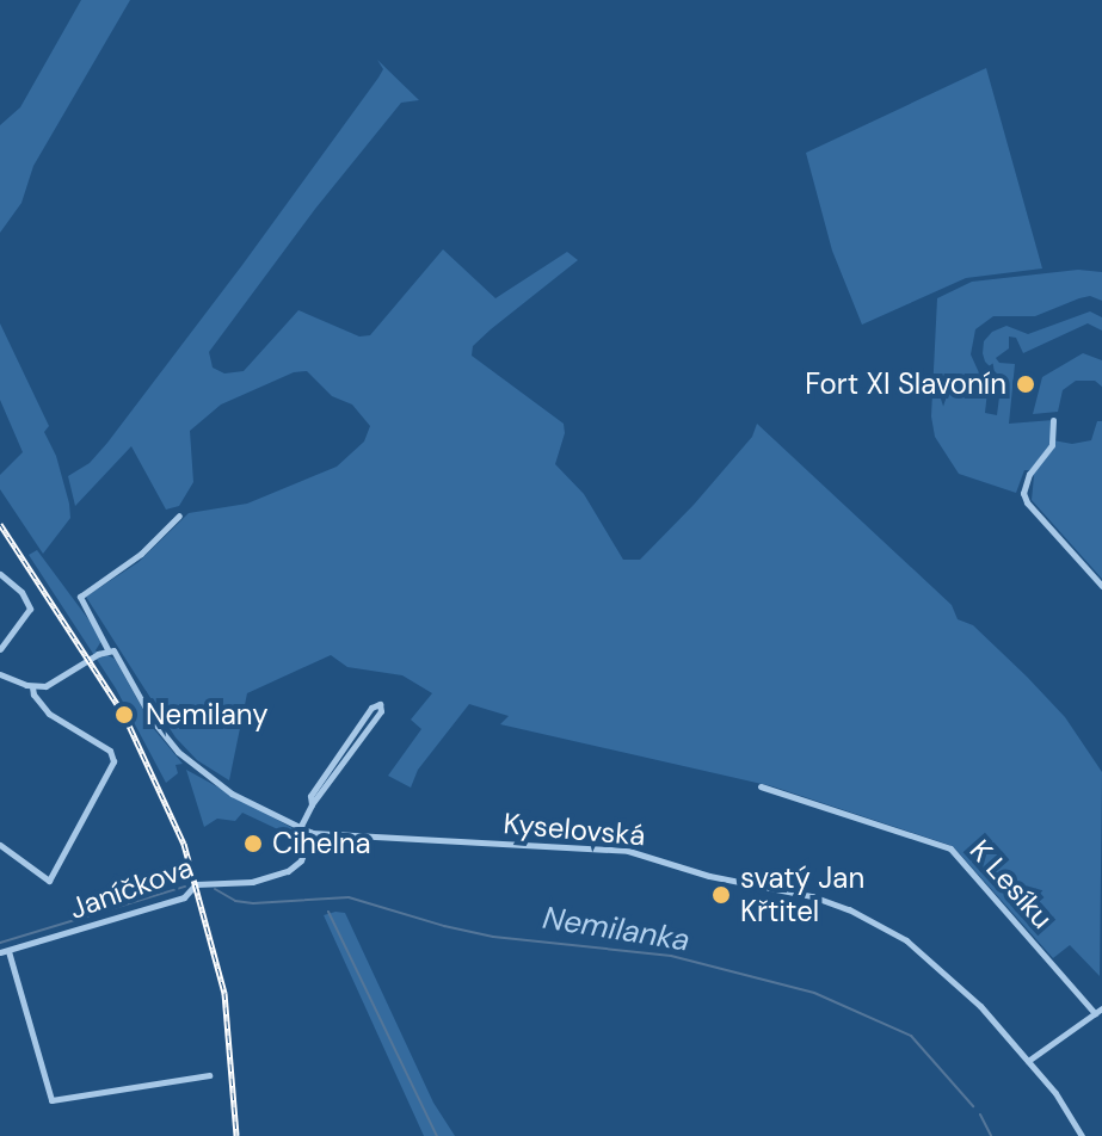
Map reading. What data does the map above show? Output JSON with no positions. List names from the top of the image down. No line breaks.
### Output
{"streets":{"street":["Kyselovská","K Lesíku","Janíčkova"]},"crossings":[["Kyselovská","Janíčkova"]],"water":["Nemilanka"],"places":["Fort XI Slavonín","Nemilany","Cihelna","svatý Jan Křtitel"]}
